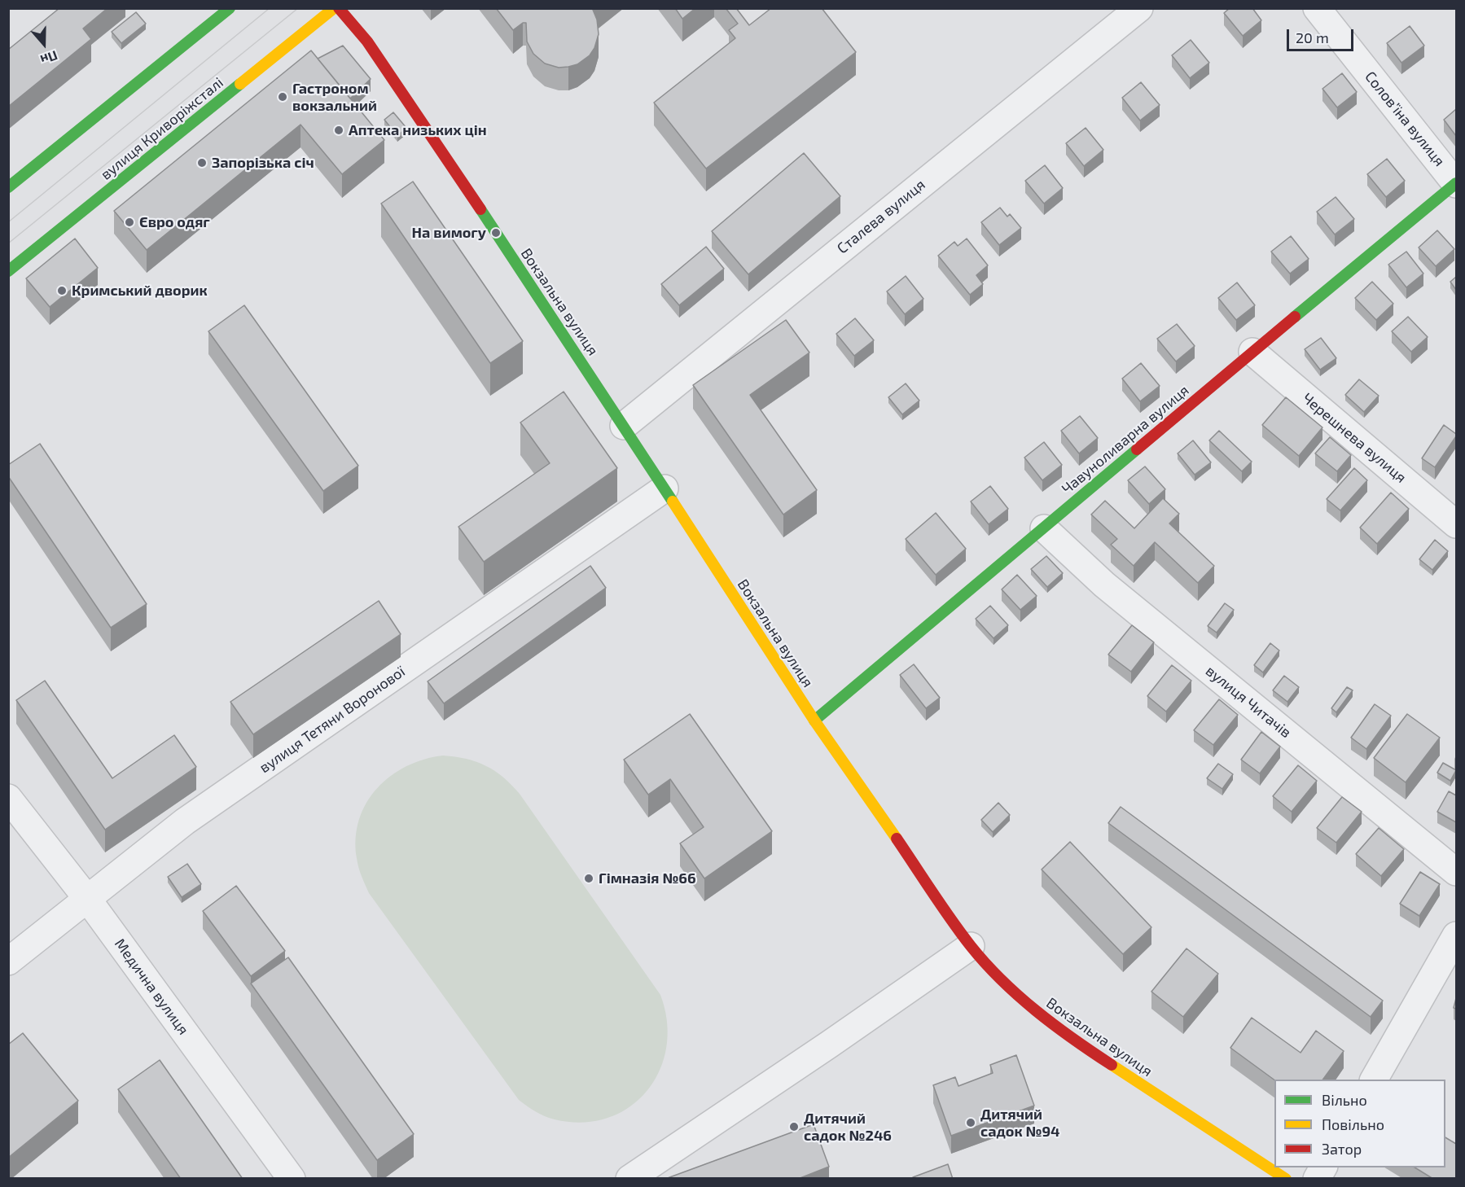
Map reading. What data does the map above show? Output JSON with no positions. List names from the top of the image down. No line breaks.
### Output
{"streets":{"street":["Соловʼїна вулиця","вулиця Криворіжсталі","Сталева вулиця","Вокзальна вулиця","Черешнева вулиця","Чавуноливарна вулиця","вулиця Читачів","вулиця Тетяни Воронової","Медична вулиця"]},"crossings":[["Соловʼїна вулиця","Чавуноливарна вулиця"],["Сталева вулиця","Вокзальна вулиця"],["Вокзальна вулиця","Чавуноливарна вулиця"],["Вокзальна вулиця","вулиця Тетяни Воронової"],["Черешнева вулиця","Чавуноливарна вулиця"],["Чавуноливарна вулиця","вулиця Читачів"],["вулиця Тетяни Воронової","Медична вулиця"]],"places":["Гастроном вокзальний","Аптека низьких цін","Запорізька січ","Євро одяг","На вимогу","Кримський дворик","Гімназія №66","Дитячий садок №94","Дитячий садок №246"],"legend":["Вільно","Повільно","Затор"],"scale_bar":"20 m","north":"bottom"}
